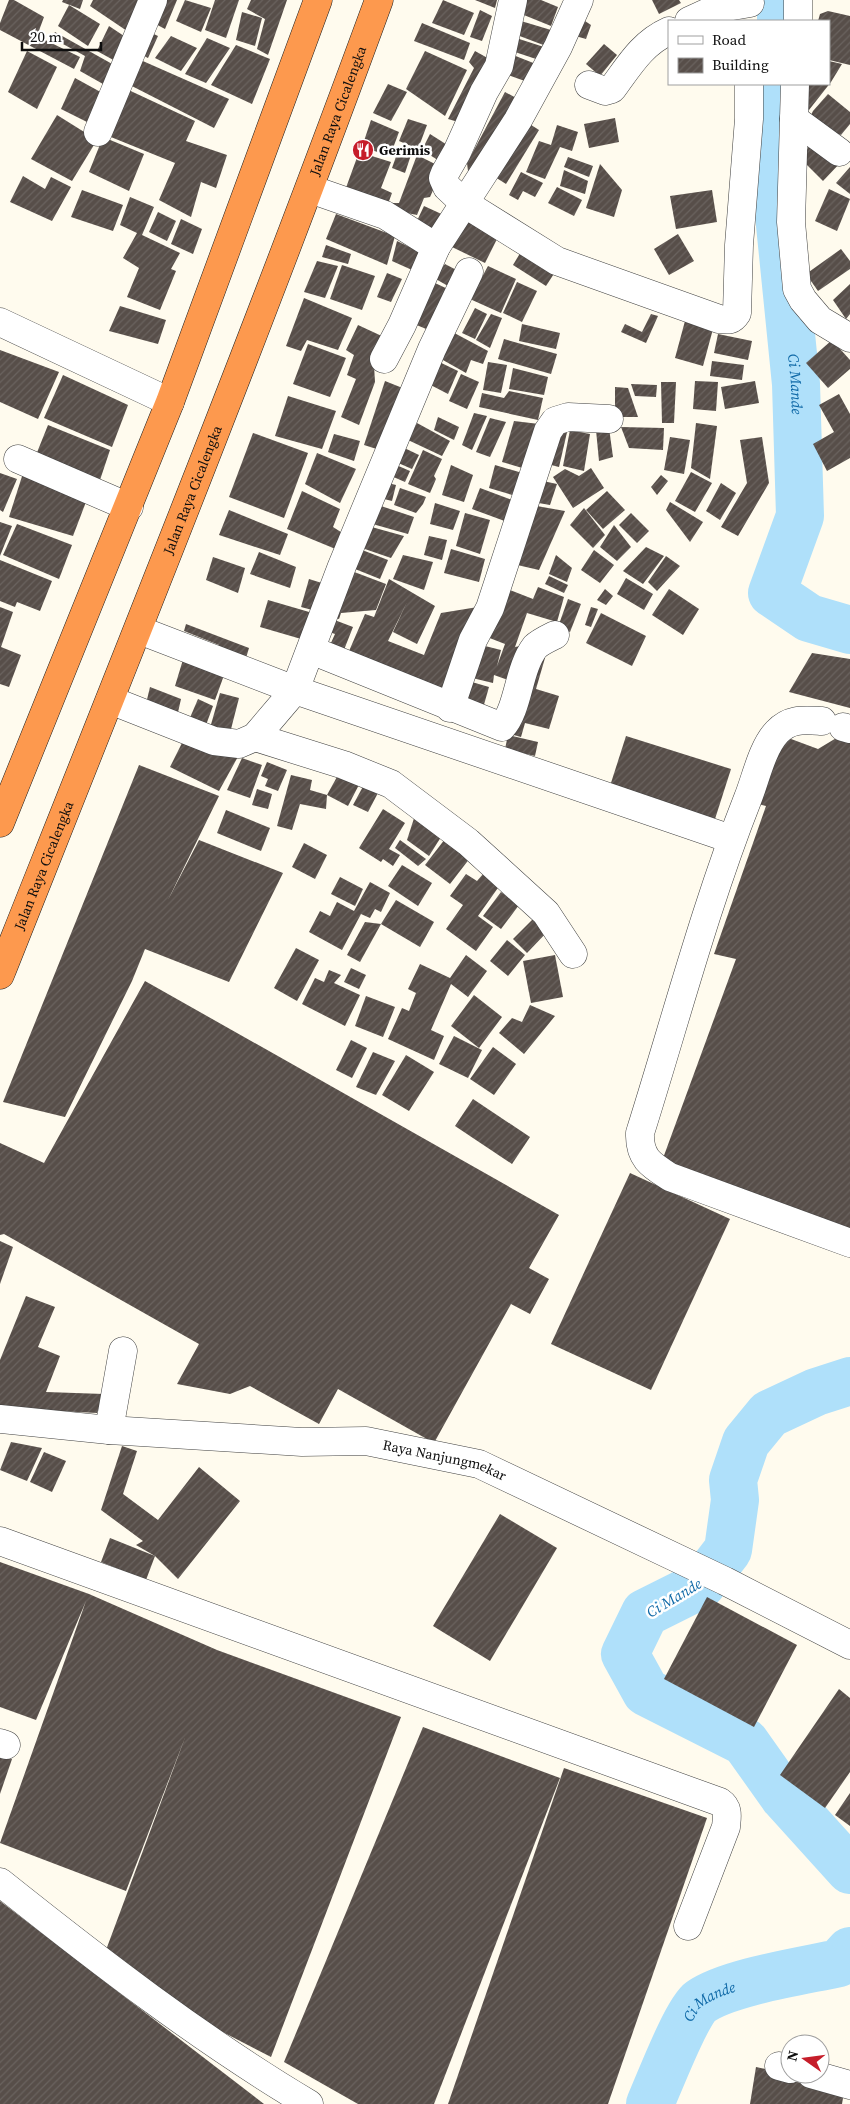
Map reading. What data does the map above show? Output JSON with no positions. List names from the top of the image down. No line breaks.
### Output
{"streets":{"highway":["Jalan Raya Cicalengka"],"street":["Raya Nanjungmekar"]},"water":["Ci Mande"],"places":{"restaurant":["Gerimis"]},"legend":["Road","Building"],"scale_bar":"20 m","north":"left"}
